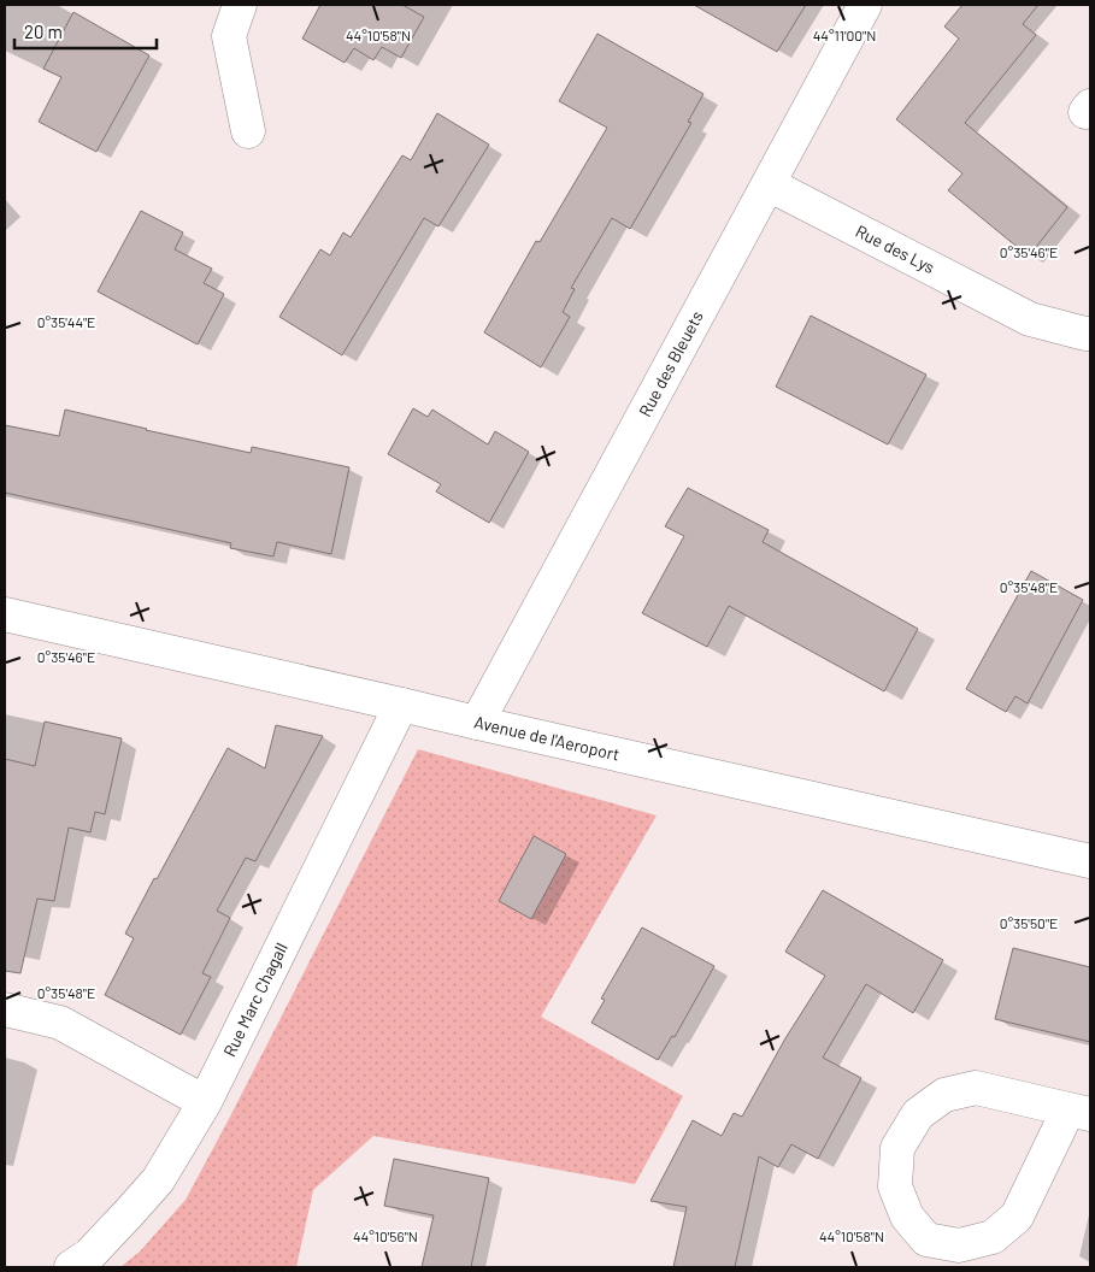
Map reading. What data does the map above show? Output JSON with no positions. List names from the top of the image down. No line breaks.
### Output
{"streets":{"street":["Rue des Lys","Rue des Bleuets","Avenue de l'Aeroport","Rue Marc Chagall"]},"crossings":[["Rue des Lys","Rue des Bleuets"],["Rue des Bleuets","Avenue de l'Aeroport"],["Avenue de l'Aeroport","Rue Marc Chagall"]],"scale_bar":"20 m","coordinates":["44°11'00\"N","44°10'58\"N","0°35'46\"E","0°35'44\"E","0°35'48\"E","0°35'50\"E","44°10'56\"N"]}
